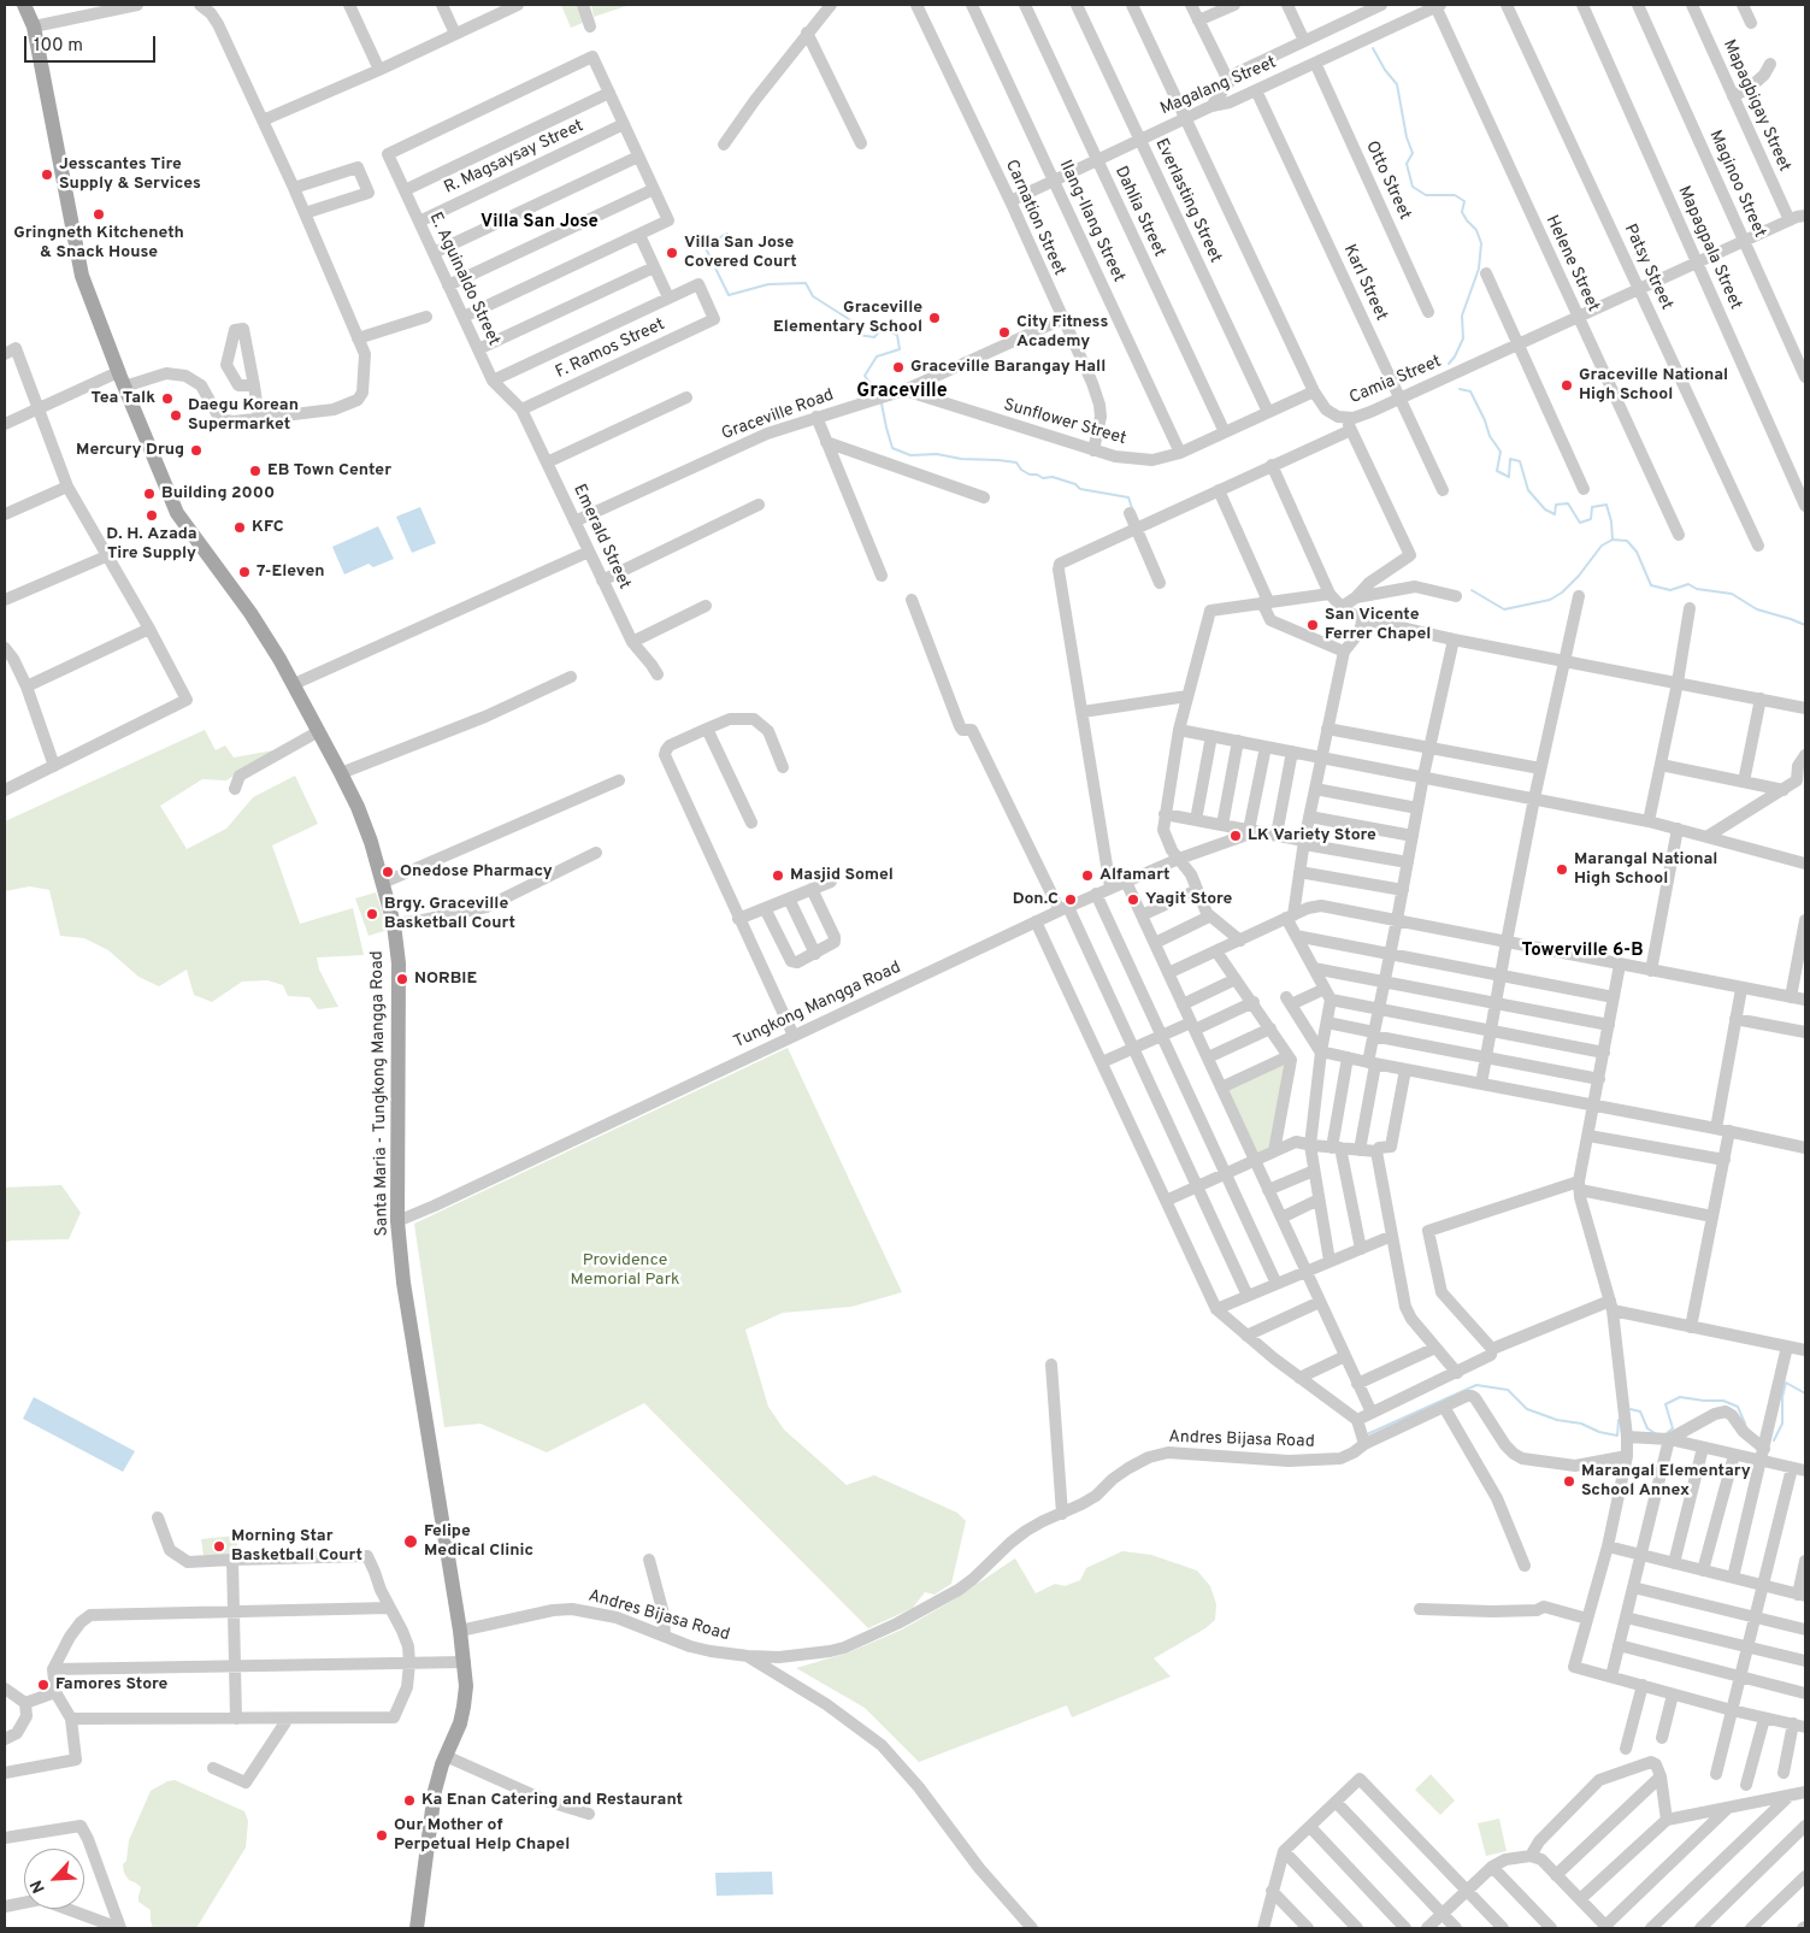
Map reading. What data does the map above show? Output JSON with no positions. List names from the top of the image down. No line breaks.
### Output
{"streets":{"main road":["Santa Maria - Tungkong Mangga Road"],"street":["Magalang Street","Mapagbigay Street","R. Magsaysay Street","Otto Street","Maginoo Street","Everlasting Street","Dahlia Street","Carnation Street","Ilang-Ilang Street","Mapagpala Street","Helene Street","Patsy Street","E. Aguinaldo Street","Karl Street","F. Ramos Street","Camia Street","Graceville Road","Sunflower Street","Emerald Street","Tungkong Mangga Road","Andres Bijasa Road"]},"crossings":[["Magalang Street","Otto Street"],["Magalang Street","Everlasting Street"],["Magalang Street","Dahlia Street"],["Magalang Street","Carnation Street"],["Magalang Street","Ilang-Ilang Street"],["Magalang Street","Helene Street"],["Magalang Street","Karl Street"],["Magalang Street","Camia Street"],["Mapagbigay Street","Camia Street"],["R. Magsaysay Street","E. Aguinaldo Street"],["Maginoo Street","Camia Street"],["Everlasting Street","Sunflower Street"],["Dahlia Street","Sunflower Street"],["Carnation Street","Graceville Road"],["Carnation Street","Sunflower Street"],["Ilang-Ilang Street","Sunflower Street"],["Mapagpala Street","Camia Street"],["Helene Street","Camia Street"],["Patsy Street","Camia Street"],["E. Aguinaldo Street","F. Ramos Street"],["E. Aguinaldo Street","Emerald Street"],["Karl Street","Camia Street"],["F. Ramos Street","Emerald Street"],["Camia Street","Sunflower Street"],["Graceville Road","Sunflower Street"],["Graceville Road","Emerald Street"],["Tungkong Mangga Road","Santa Maria - Tungkong Mangga Road"],["Santa Maria - Tungkong Mangga Road","Andres Bijasa Road"]],"districts":["Villa San Jose","Graceville","Towerville 6-B"],"parks":["Providence Memorial Park"],"places":["Jesscantes Tire Supply & Services","Gringneth Kitcheneth & Snack House","Villa San Jose Covered Court","Graceville Elementary School","City Fitness Academy","Graceville Barangay Hall","Graceville National High School","Tea Talk","Daegu Korean Supermarket","Mercury Drug","EB Town Center","Building 2000","D. H. Azada Tire Supply","KFC","7-Eleven","San Vicente Ferrer Chapel","LK Variety Store","Marangal National High School","Onedose Pharmacy","Masjid Somel","Alfamart","Don.C","Yagit Store","Brgy. Graceville Basketball Court","NORBIE","Marangal Elementary School Annex","Felipe Medical Clinic","Morning Star Basketball Court","Famores Store","Ka Enan Catering and Restaurant","Our Mother of Perpetual Help Chapel"],"scale_bar":"100 m","north":"bottom left"}
